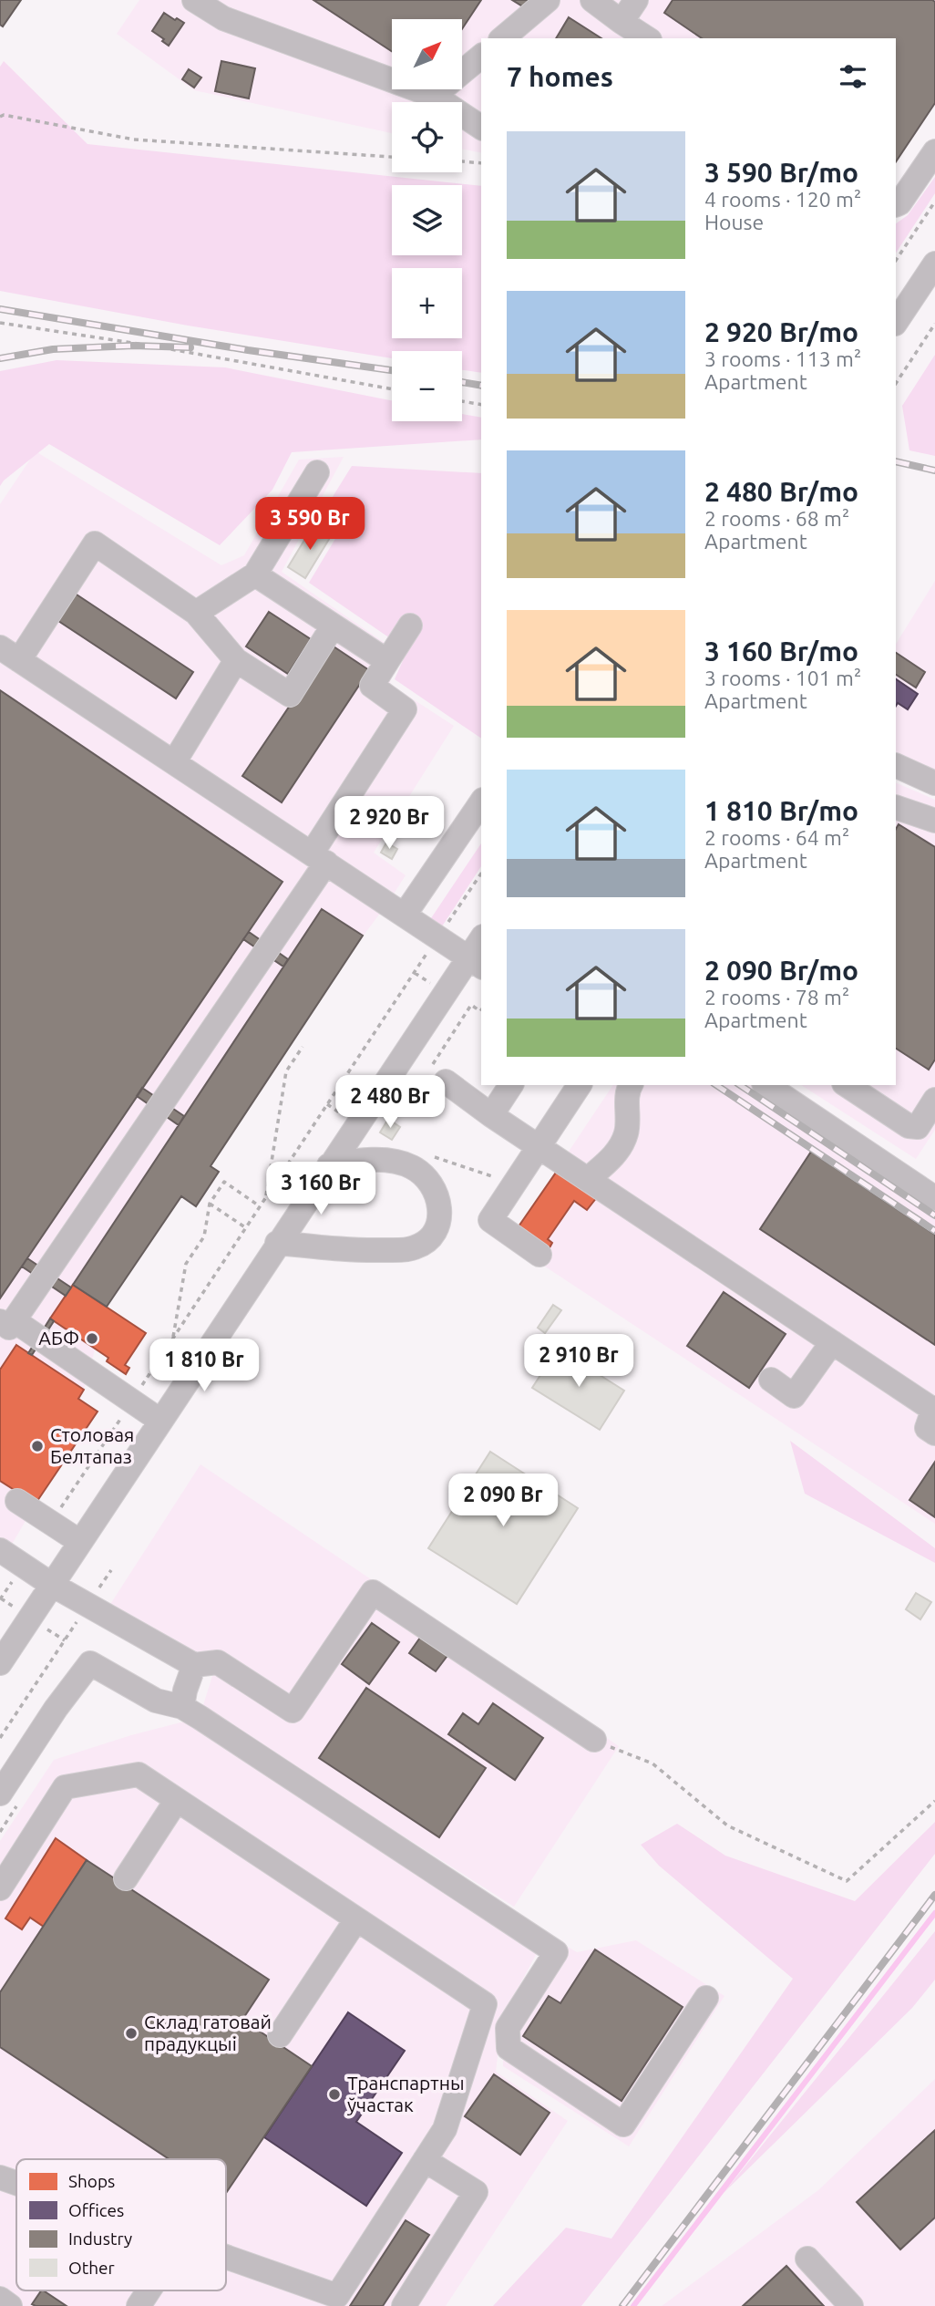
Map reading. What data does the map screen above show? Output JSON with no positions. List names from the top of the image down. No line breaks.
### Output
{"places":["АБФ","Столовая Белтапаз","Склад гатовай прадукцыі","Транспартны ўчастак"],"legend":["Shops","Offices","Industry","Other"],"north":"top right","page":{"map_buttons":["+","−"],"heading":"7 homes","list":[{"name":"3 590 Br/mo","note":"4 rooms · 120 m² · House"},{"name":"2 920 Br/mo","note":"3 rooms · 113 m² · Apartment"},{"name":"2 480 Br/mo","note":"2 rooms · 68 m² · Apartment"},{"name":"3 160 Br/mo","note":"3 rooms · 101 m² · Apartment"},{"name":"1 810 Br/mo","note":"2 rooms · 64 m² · Apartment"},{"name":"2 090 Br/mo","note":"2 rooms · 78 m² · Apartment"}],"price":["3 590 Br","2 920 Br","2 480 Br","3 160 Br","2 910 Br","1 810 Br","2 090 Br"]}}
